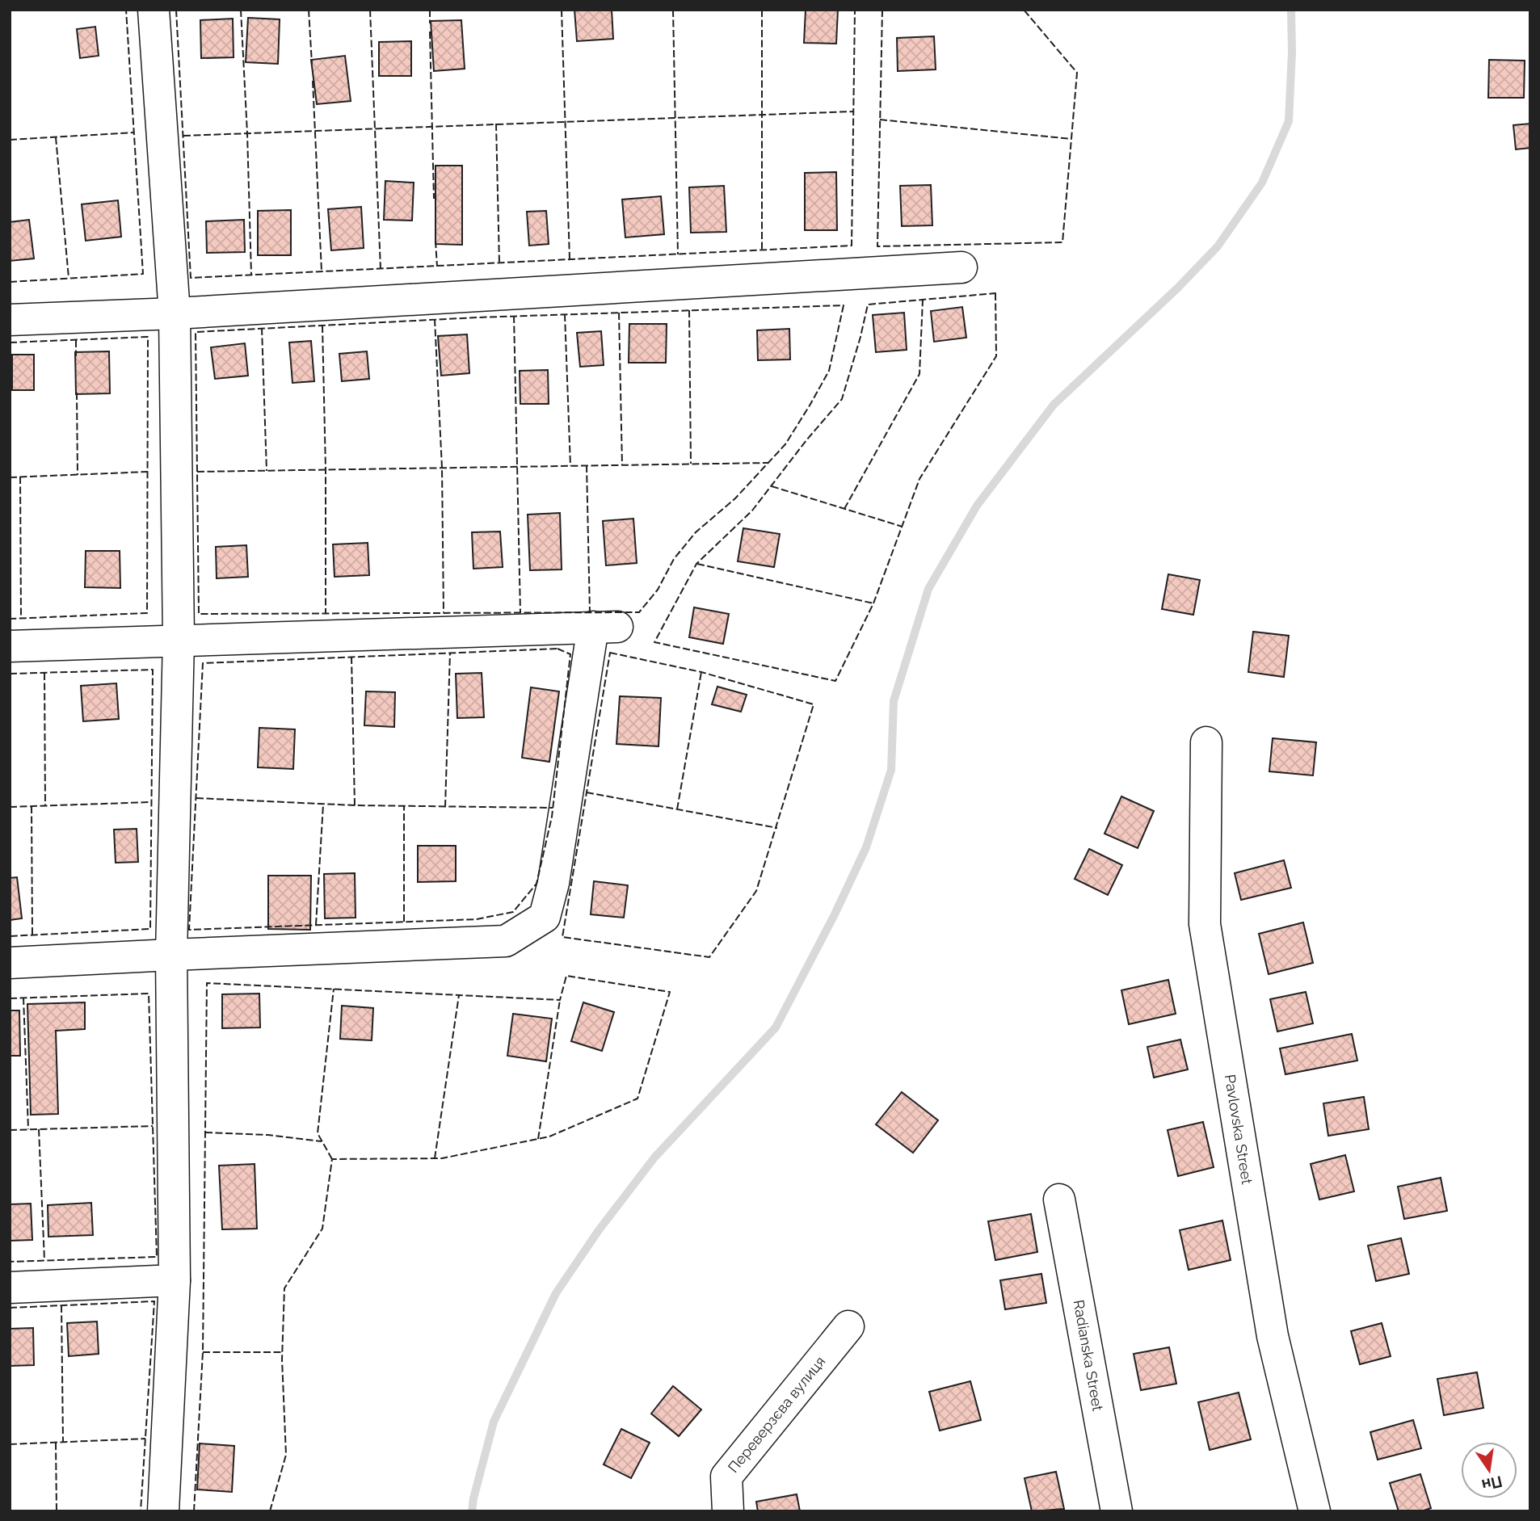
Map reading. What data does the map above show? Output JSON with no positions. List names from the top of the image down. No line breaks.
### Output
{"streets":{"street":["Pavlovska Street","Radianska Street","Переверзєва вулиця"]},"north":"bottom"}
